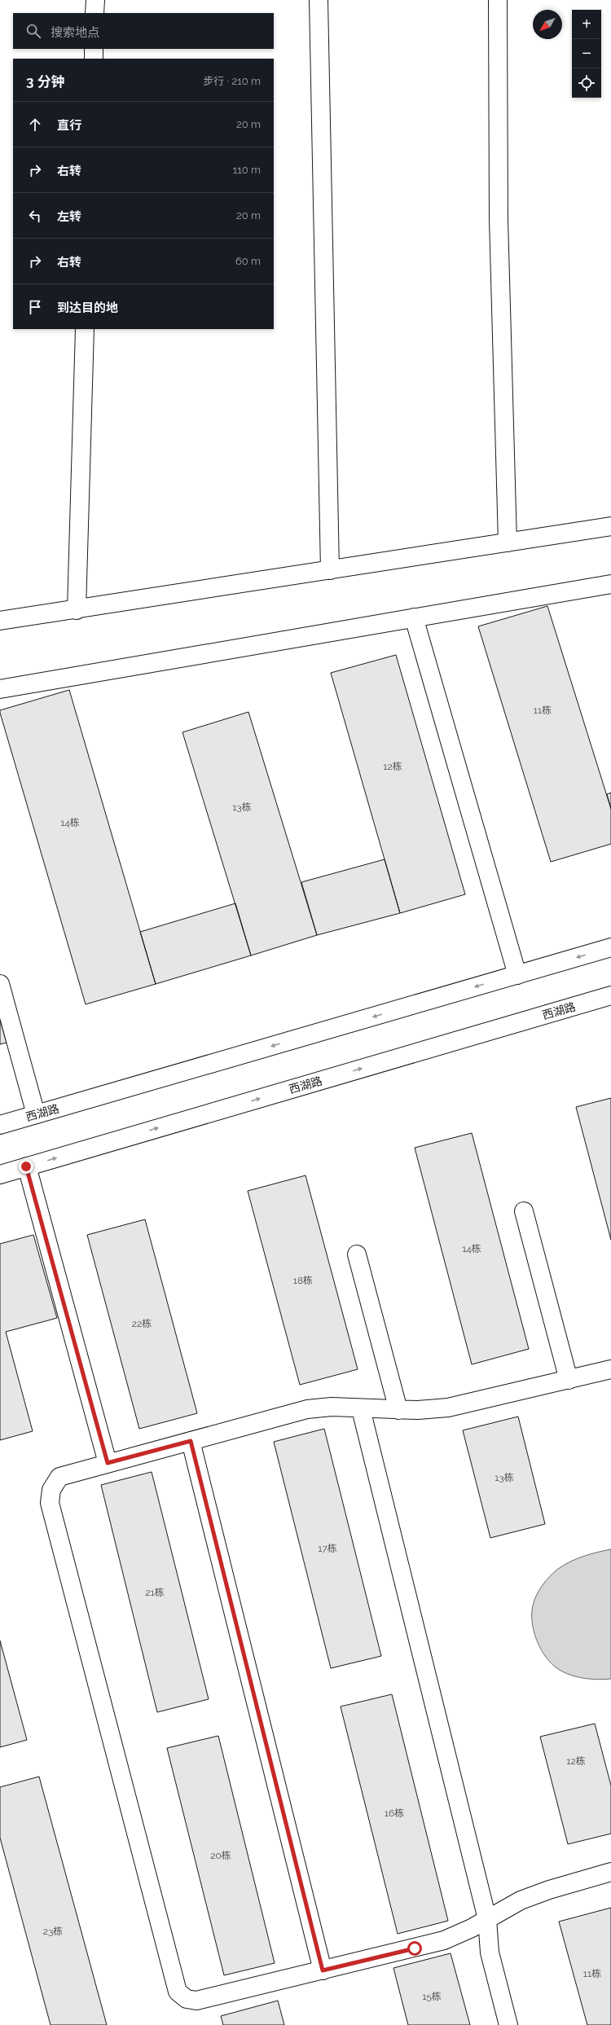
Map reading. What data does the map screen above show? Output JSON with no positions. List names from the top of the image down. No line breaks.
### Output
{"streets":{"main road":["西湖路"]},"house_numbers":["11栋","12栋","13栋","14栋","14栋","18栋","22栋","13栋","17栋","21栋","12栋","16栋","20栋","23栋","11栋","15栋"],"north":"bottom left","page":{"map_buttons":["+","−"],"search":"搜索地点","heading":["3 分钟","步行 · 210 m"],"list":[["直行","20 m"],["右转","110 m"],["左转","20 m"],["右转","60 m"],"到达目的地"]}}
